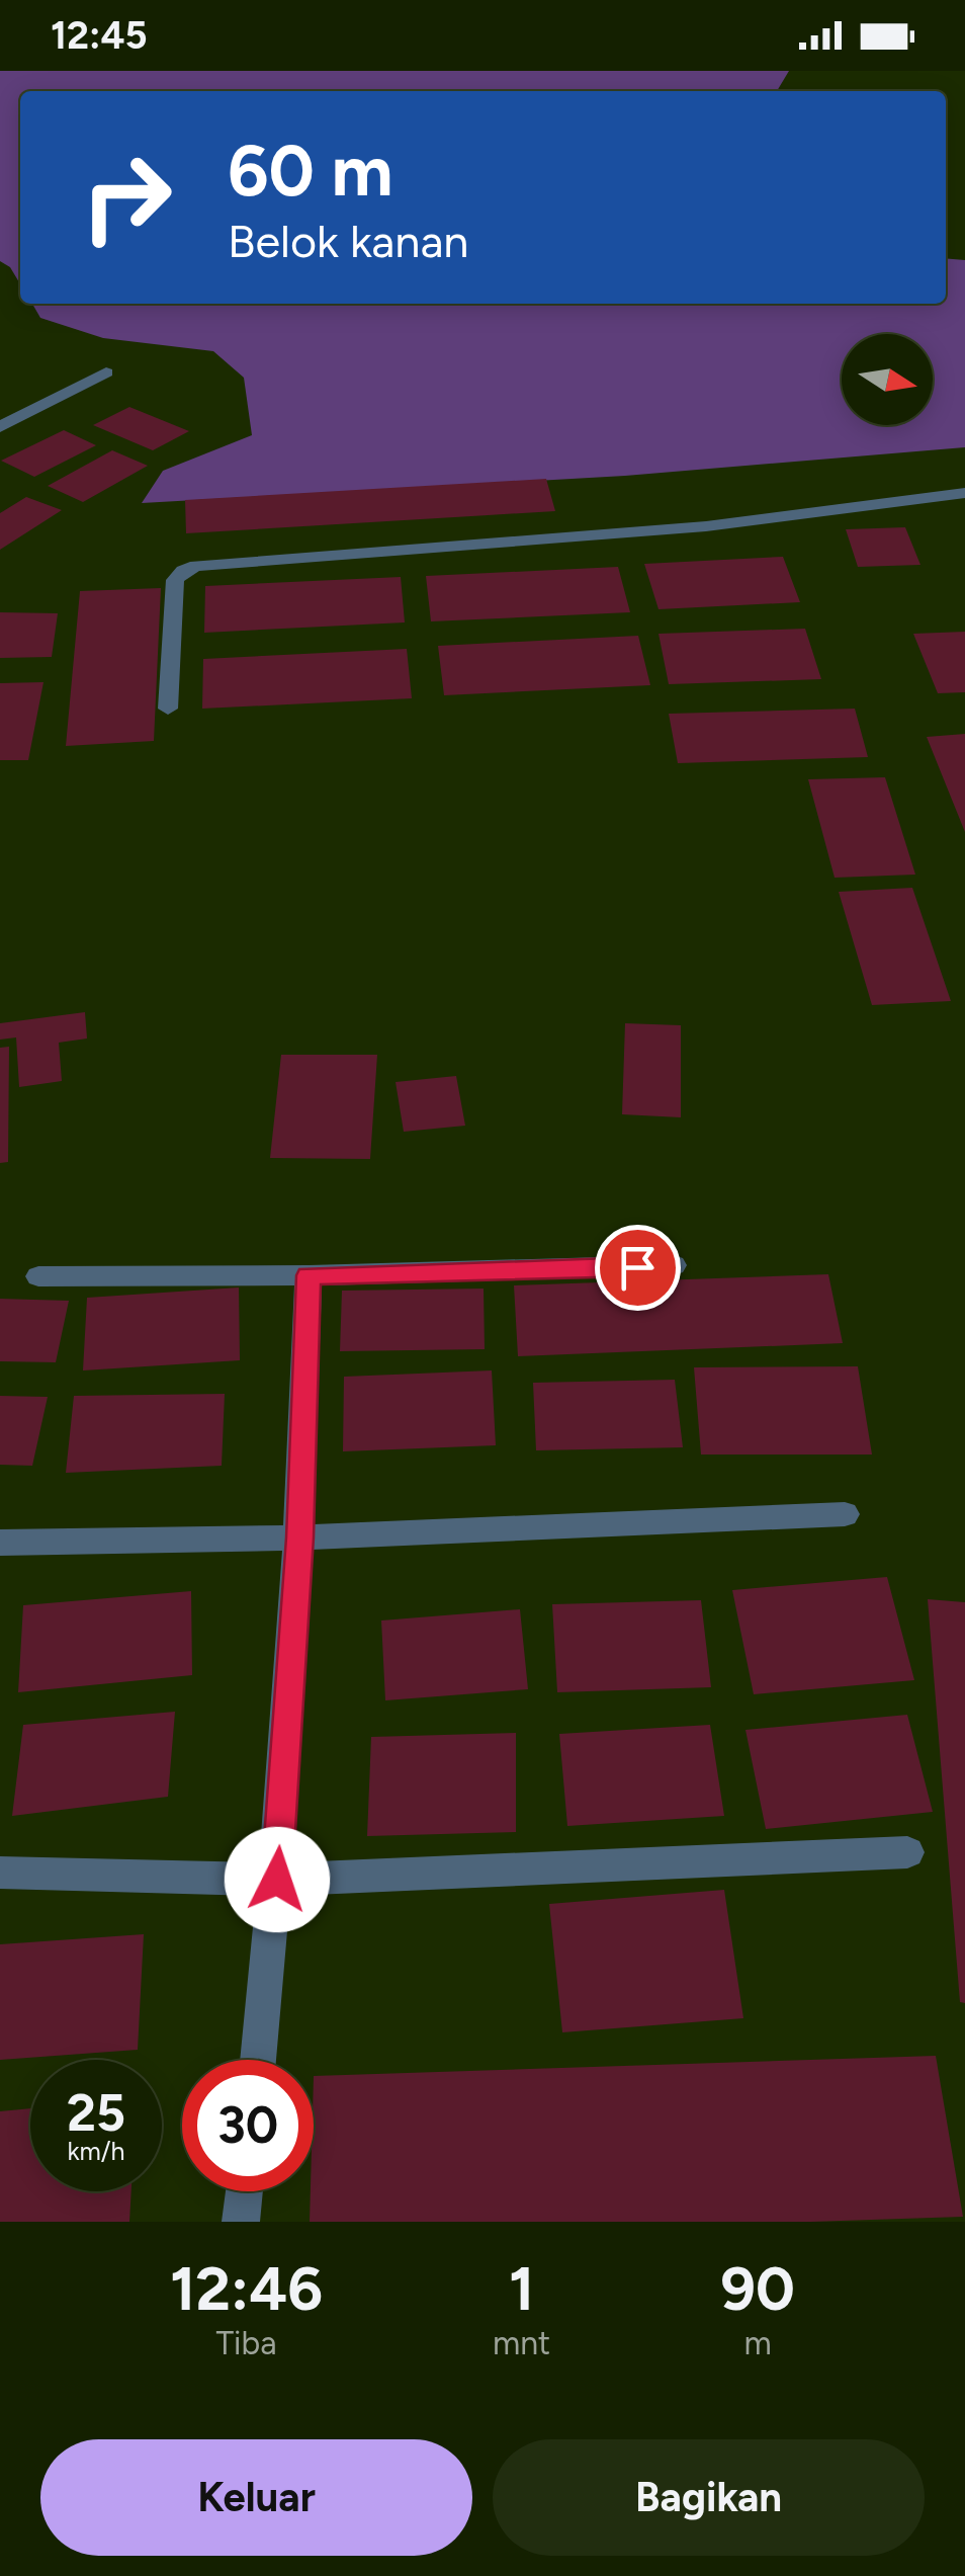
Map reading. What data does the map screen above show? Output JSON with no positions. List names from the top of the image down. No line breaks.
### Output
{"north":"right","page":{"status":"12:45","turn":["60 m","Belok kanan"],"speed":"25 km/h","limit":"30","eta":["12:46","Tiba","1","mnt","90","m"],"buttons":["Keluar","Bagikan"]}}
